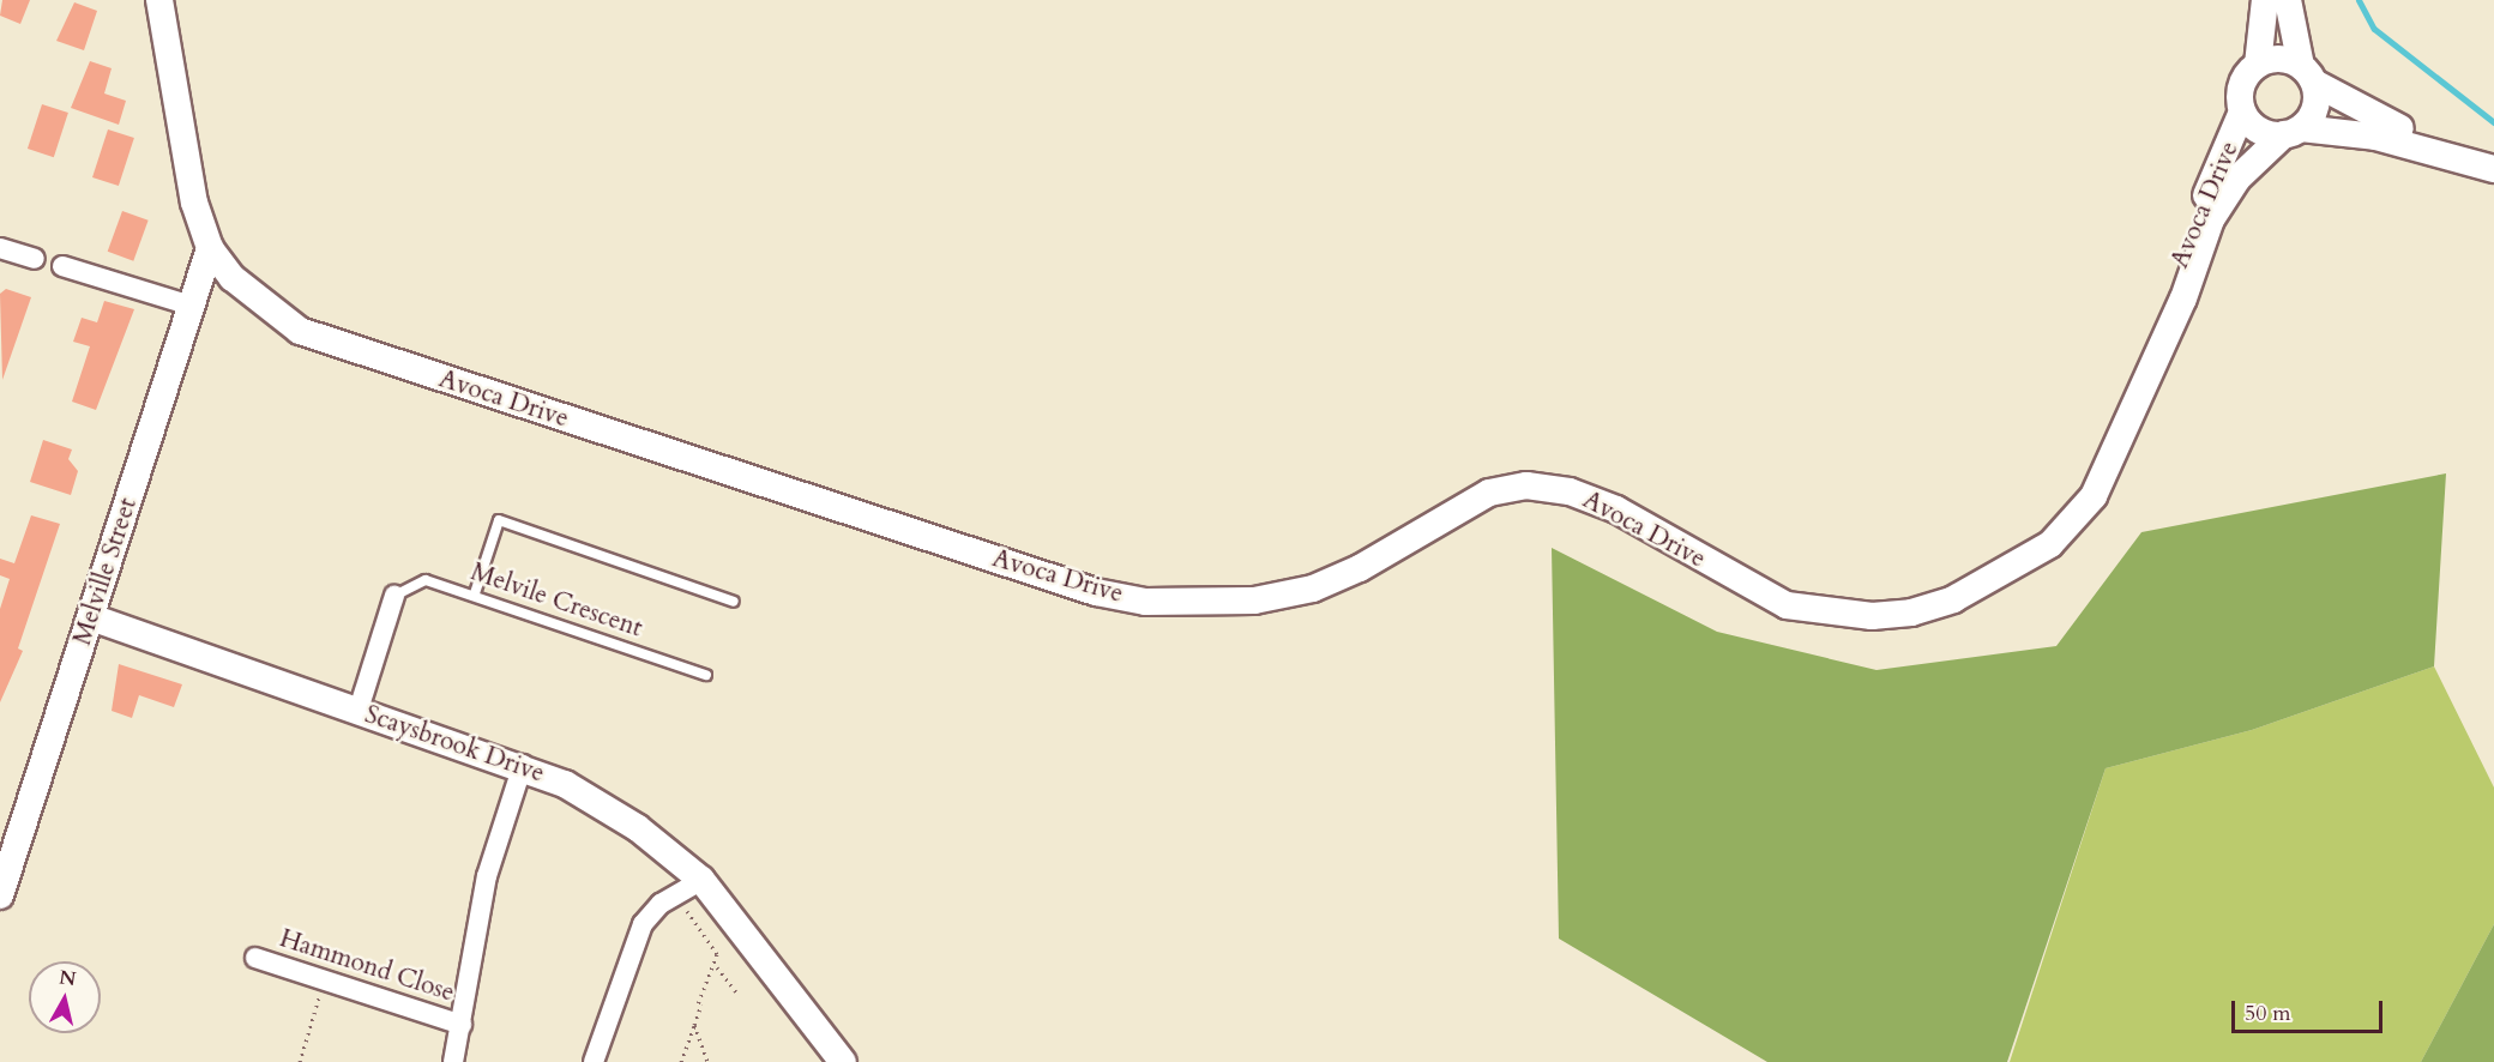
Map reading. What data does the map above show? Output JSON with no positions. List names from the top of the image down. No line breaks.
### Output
{"streets":{"main road":["Avoca Drive","Melville Street","Scaysbrook Drive"],"street":["Hammond Close"],"lane":["Melvile Crescent"]},"crossings":[["Avoca Drive","Melville Street"],["Melville Street","Scaysbrook Drive"]],"scale_bar":"50 m","north":"top"}
